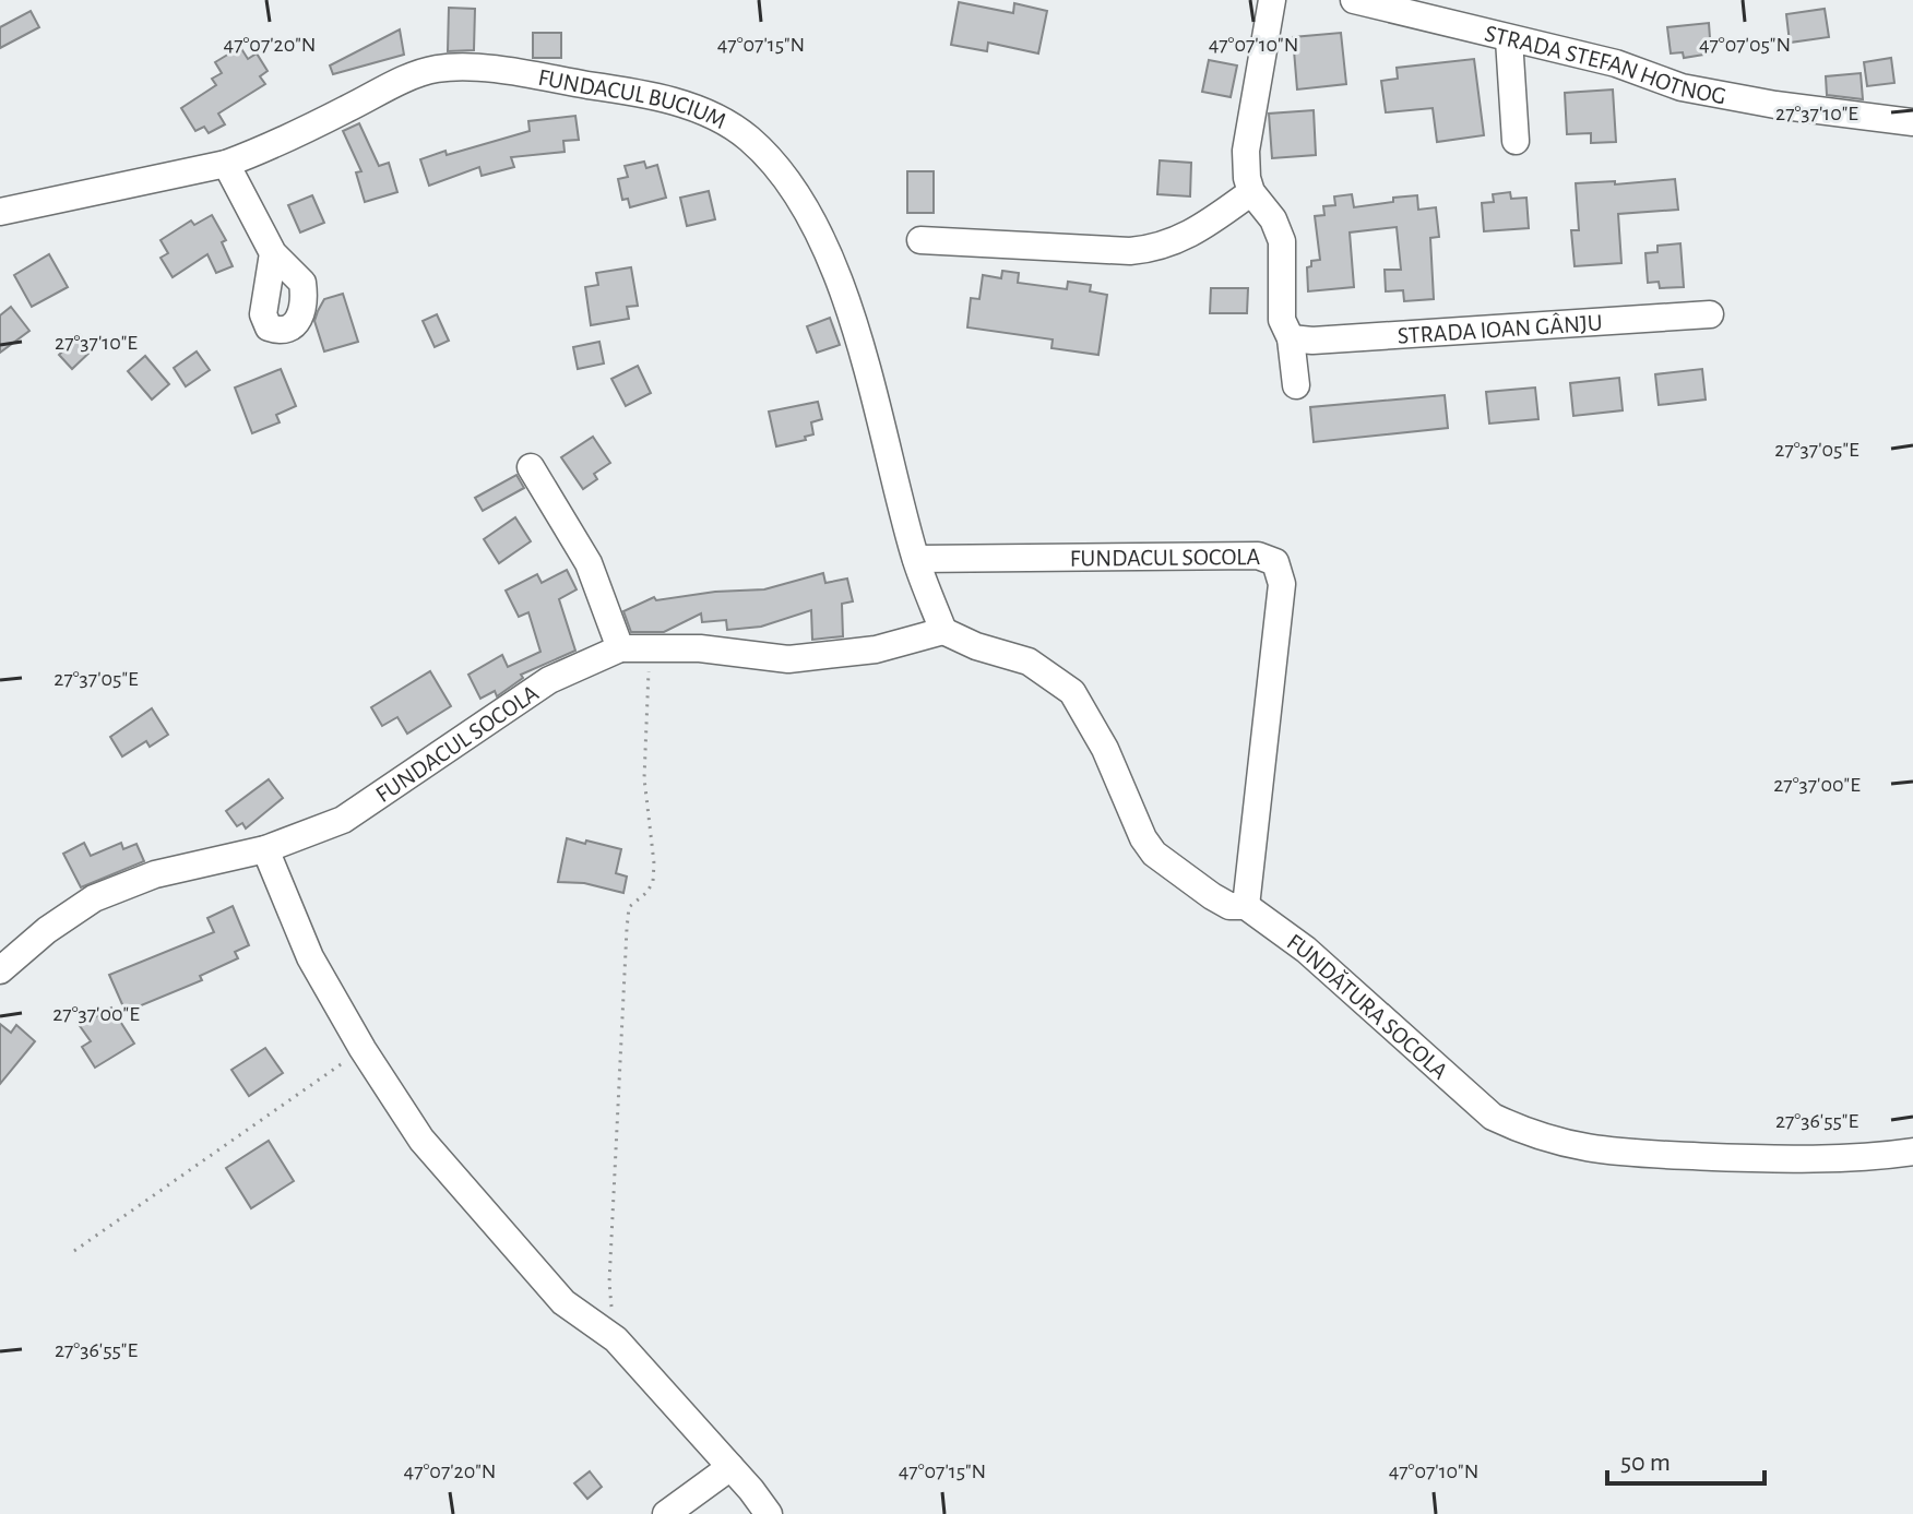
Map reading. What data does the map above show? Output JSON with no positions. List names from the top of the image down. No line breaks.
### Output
{"streets":{"street":["STRADA STEFAN HOTNOG","FUNDACUL BUCIUM","STRADA IOAN GÂNJU","FUNDACUL SOCOLA","FUNDĂTURA SOCOLA"]},"crossings":[["FUNDACUL BUCIUM","FUNDACUL SOCOLA"],["FUNDACUL BUCIUM","FUNDĂTURA SOCOLA"],["FUNDACUL SOCOLA","FUNDĂTURA SOCOLA"]],"scale_bar":"50 m","coordinates":["47°07'20\"N","47°07'15\"N","47°07'10\"N","47°07'05\"N","27°37'10\"E","27°37'05\"E","27°37'00\"E","27°36'55\"E"]}
